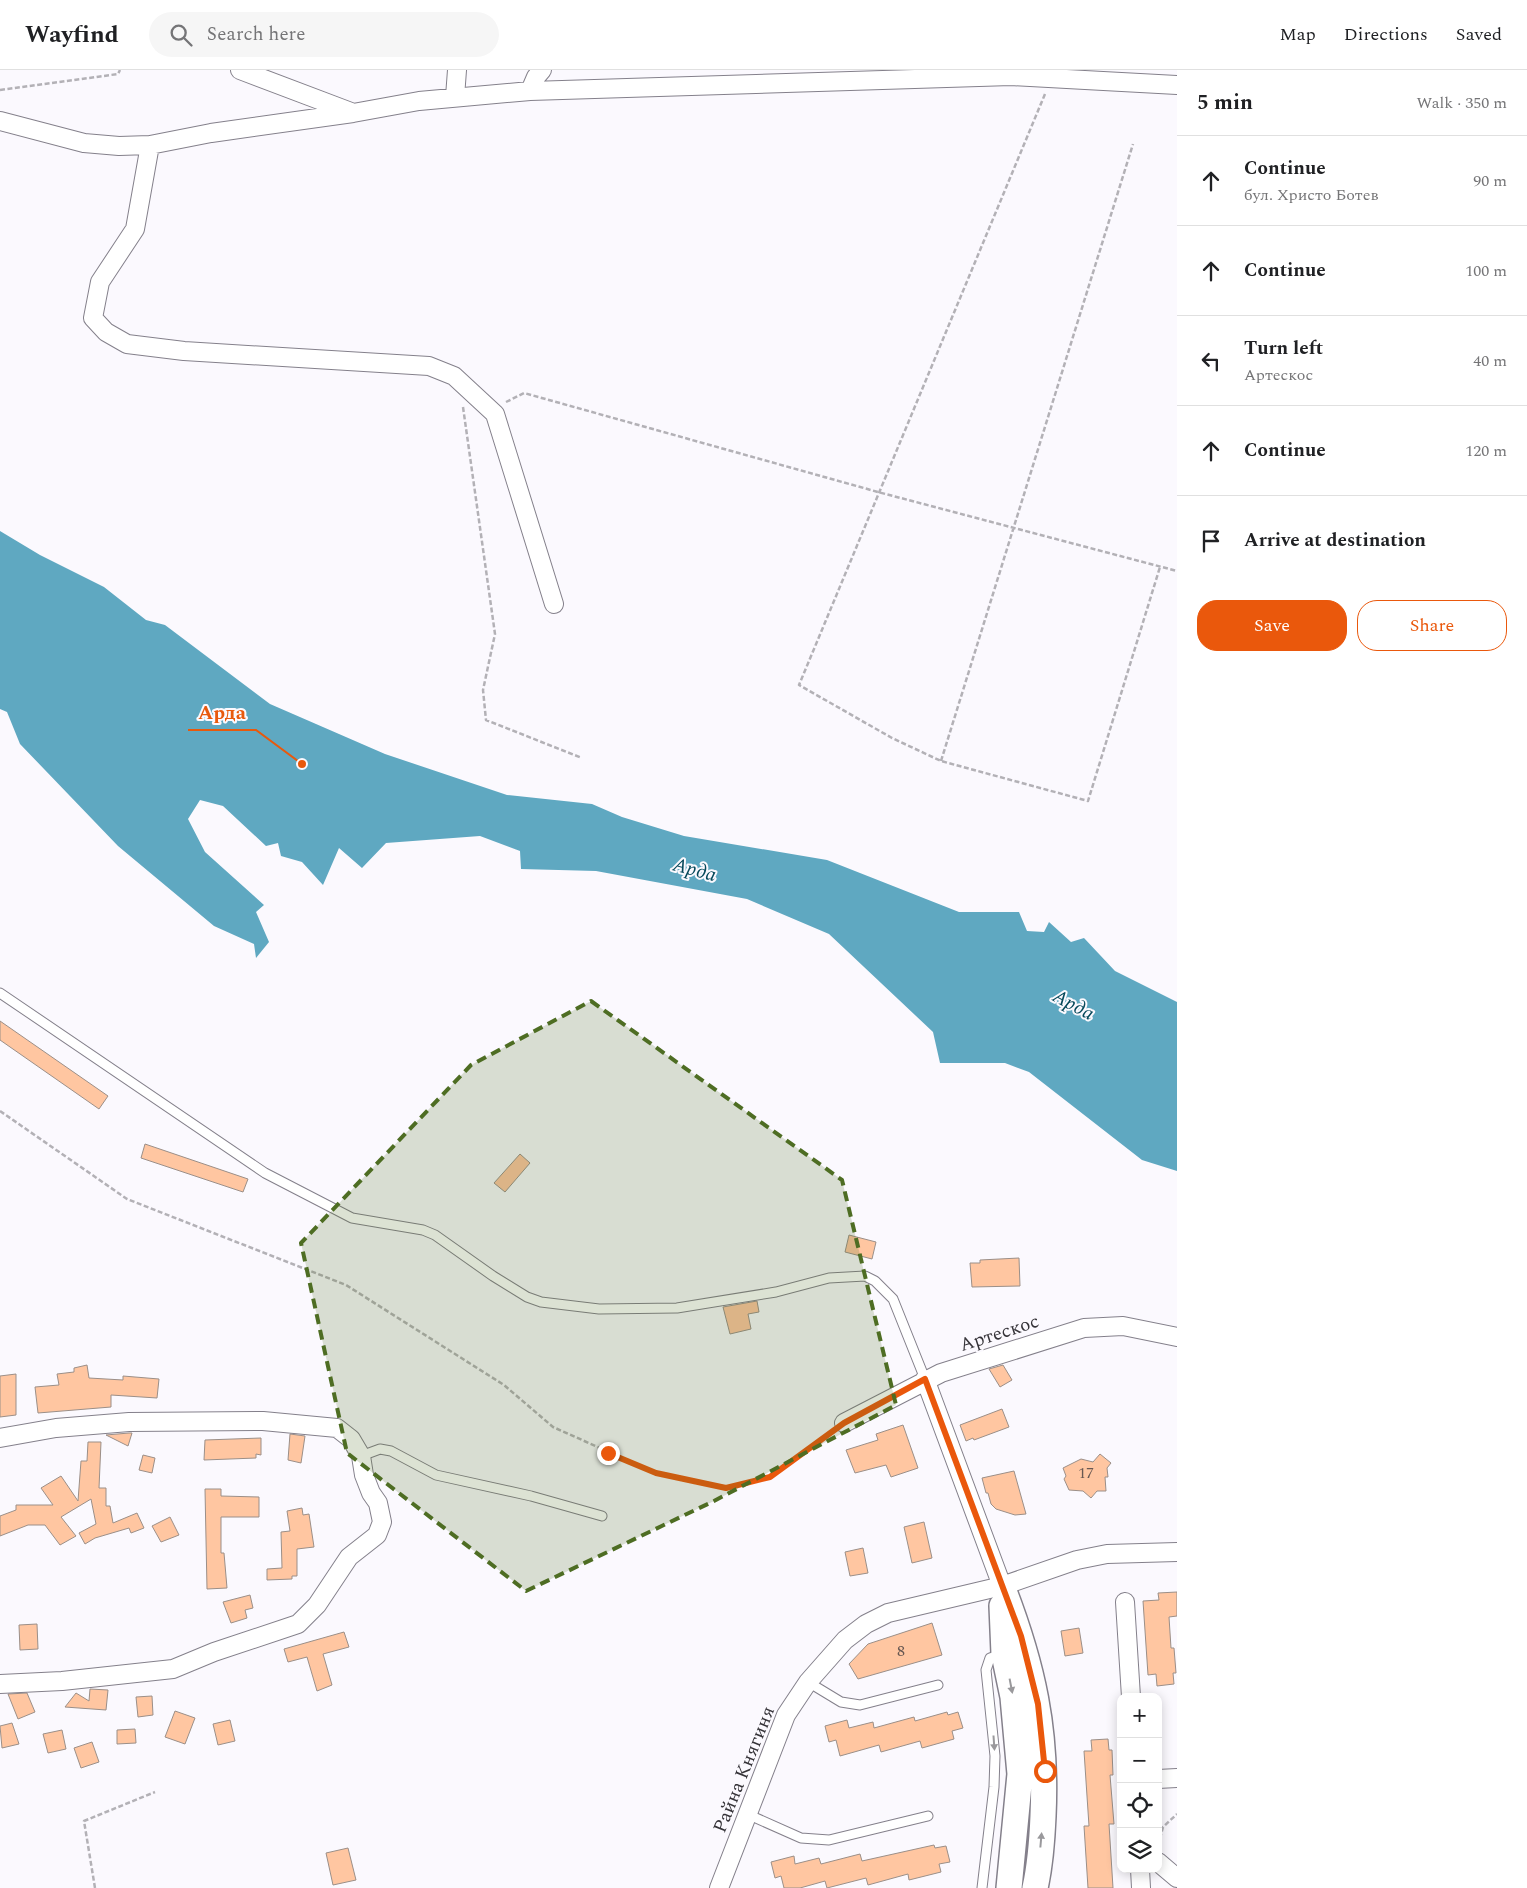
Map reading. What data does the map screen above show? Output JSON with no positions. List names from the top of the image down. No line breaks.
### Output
{"streets":{"street":["Артескос","Райна Княгиня"]},"water":["Арда"],"places":["Арда"],"house_numbers":["17","8"],"page":{"header":"Wayfind","search":"Search here","nav":["Map","Directions","Saved"],"heading":["5 min","Walk · 350 m"],"list":[["Continue","бул. Христо Ботев","90 m"],["Continue","100 m"],["Turn left","Артескос","40 m"],["Continue","120 m"],"Arrive at destination"],"buttons":["Save","Share"],"map_buttons":["+","−"]}}
